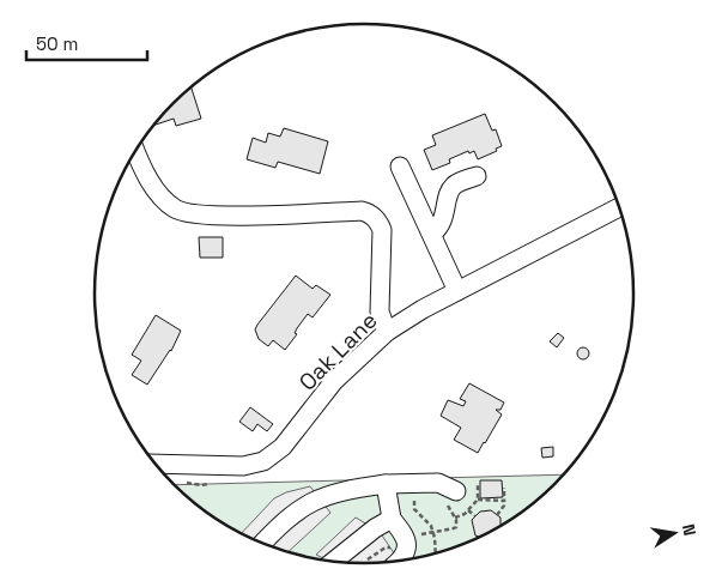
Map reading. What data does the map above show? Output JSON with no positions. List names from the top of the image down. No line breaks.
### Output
{"streets":{"street":["Oak Lane"]},"scale_bar":"50 m","north":"right"}
